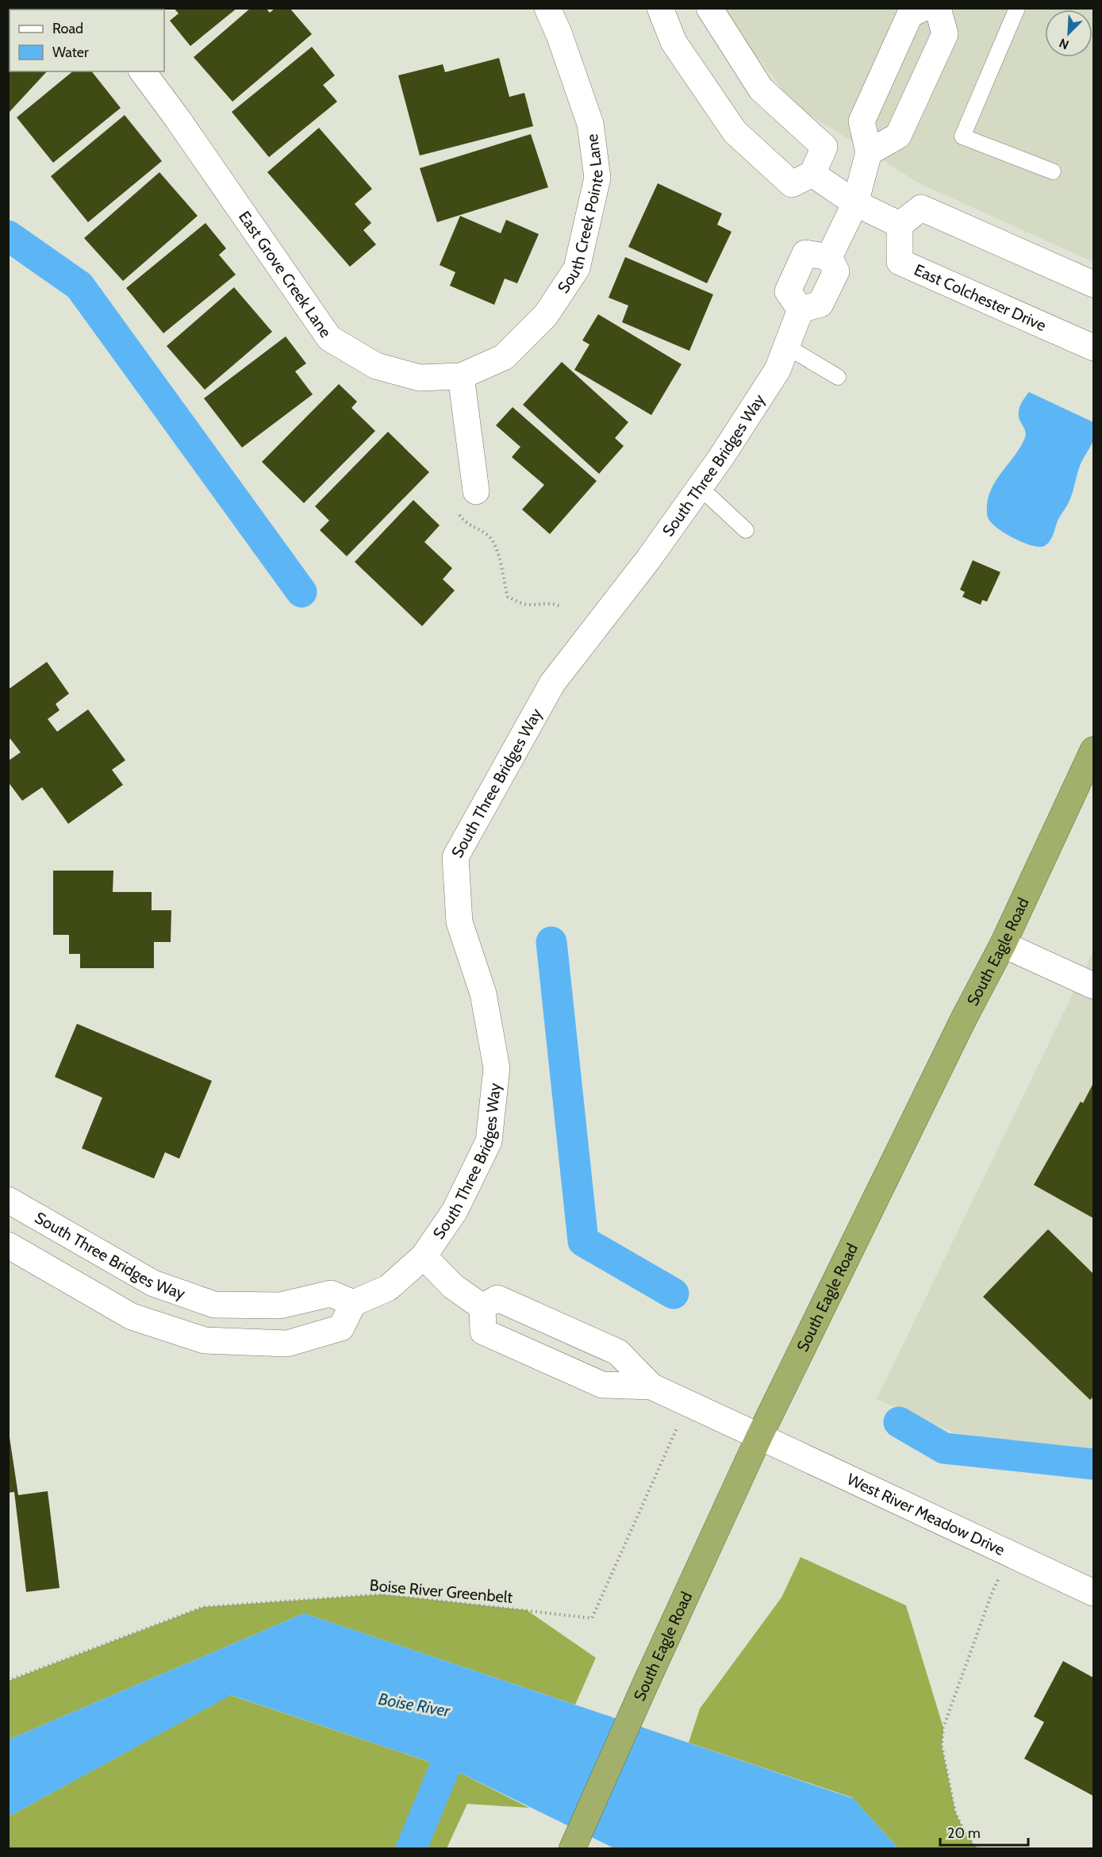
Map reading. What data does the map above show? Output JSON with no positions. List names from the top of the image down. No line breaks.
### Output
{"streets":{"highway":["South Eagle Road"],"street":["South Creek Pointe Lane","East Grove Creek Lane","East Colchester Drive","South Three Bridges Way","West River Meadow Drive"],"path":["Boise River Greenbelt"]},"crossings":[["South Creek Pointe Lane","East Grove Creek Lane"],["South Eagle Road","West River Meadow Drive"],["West River Meadow Drive","Boise River Greenbelt"]],"water":["Boise River"],"legend":["Road","Water"],"scale_bar":"20 m","north":"bottom left"}
